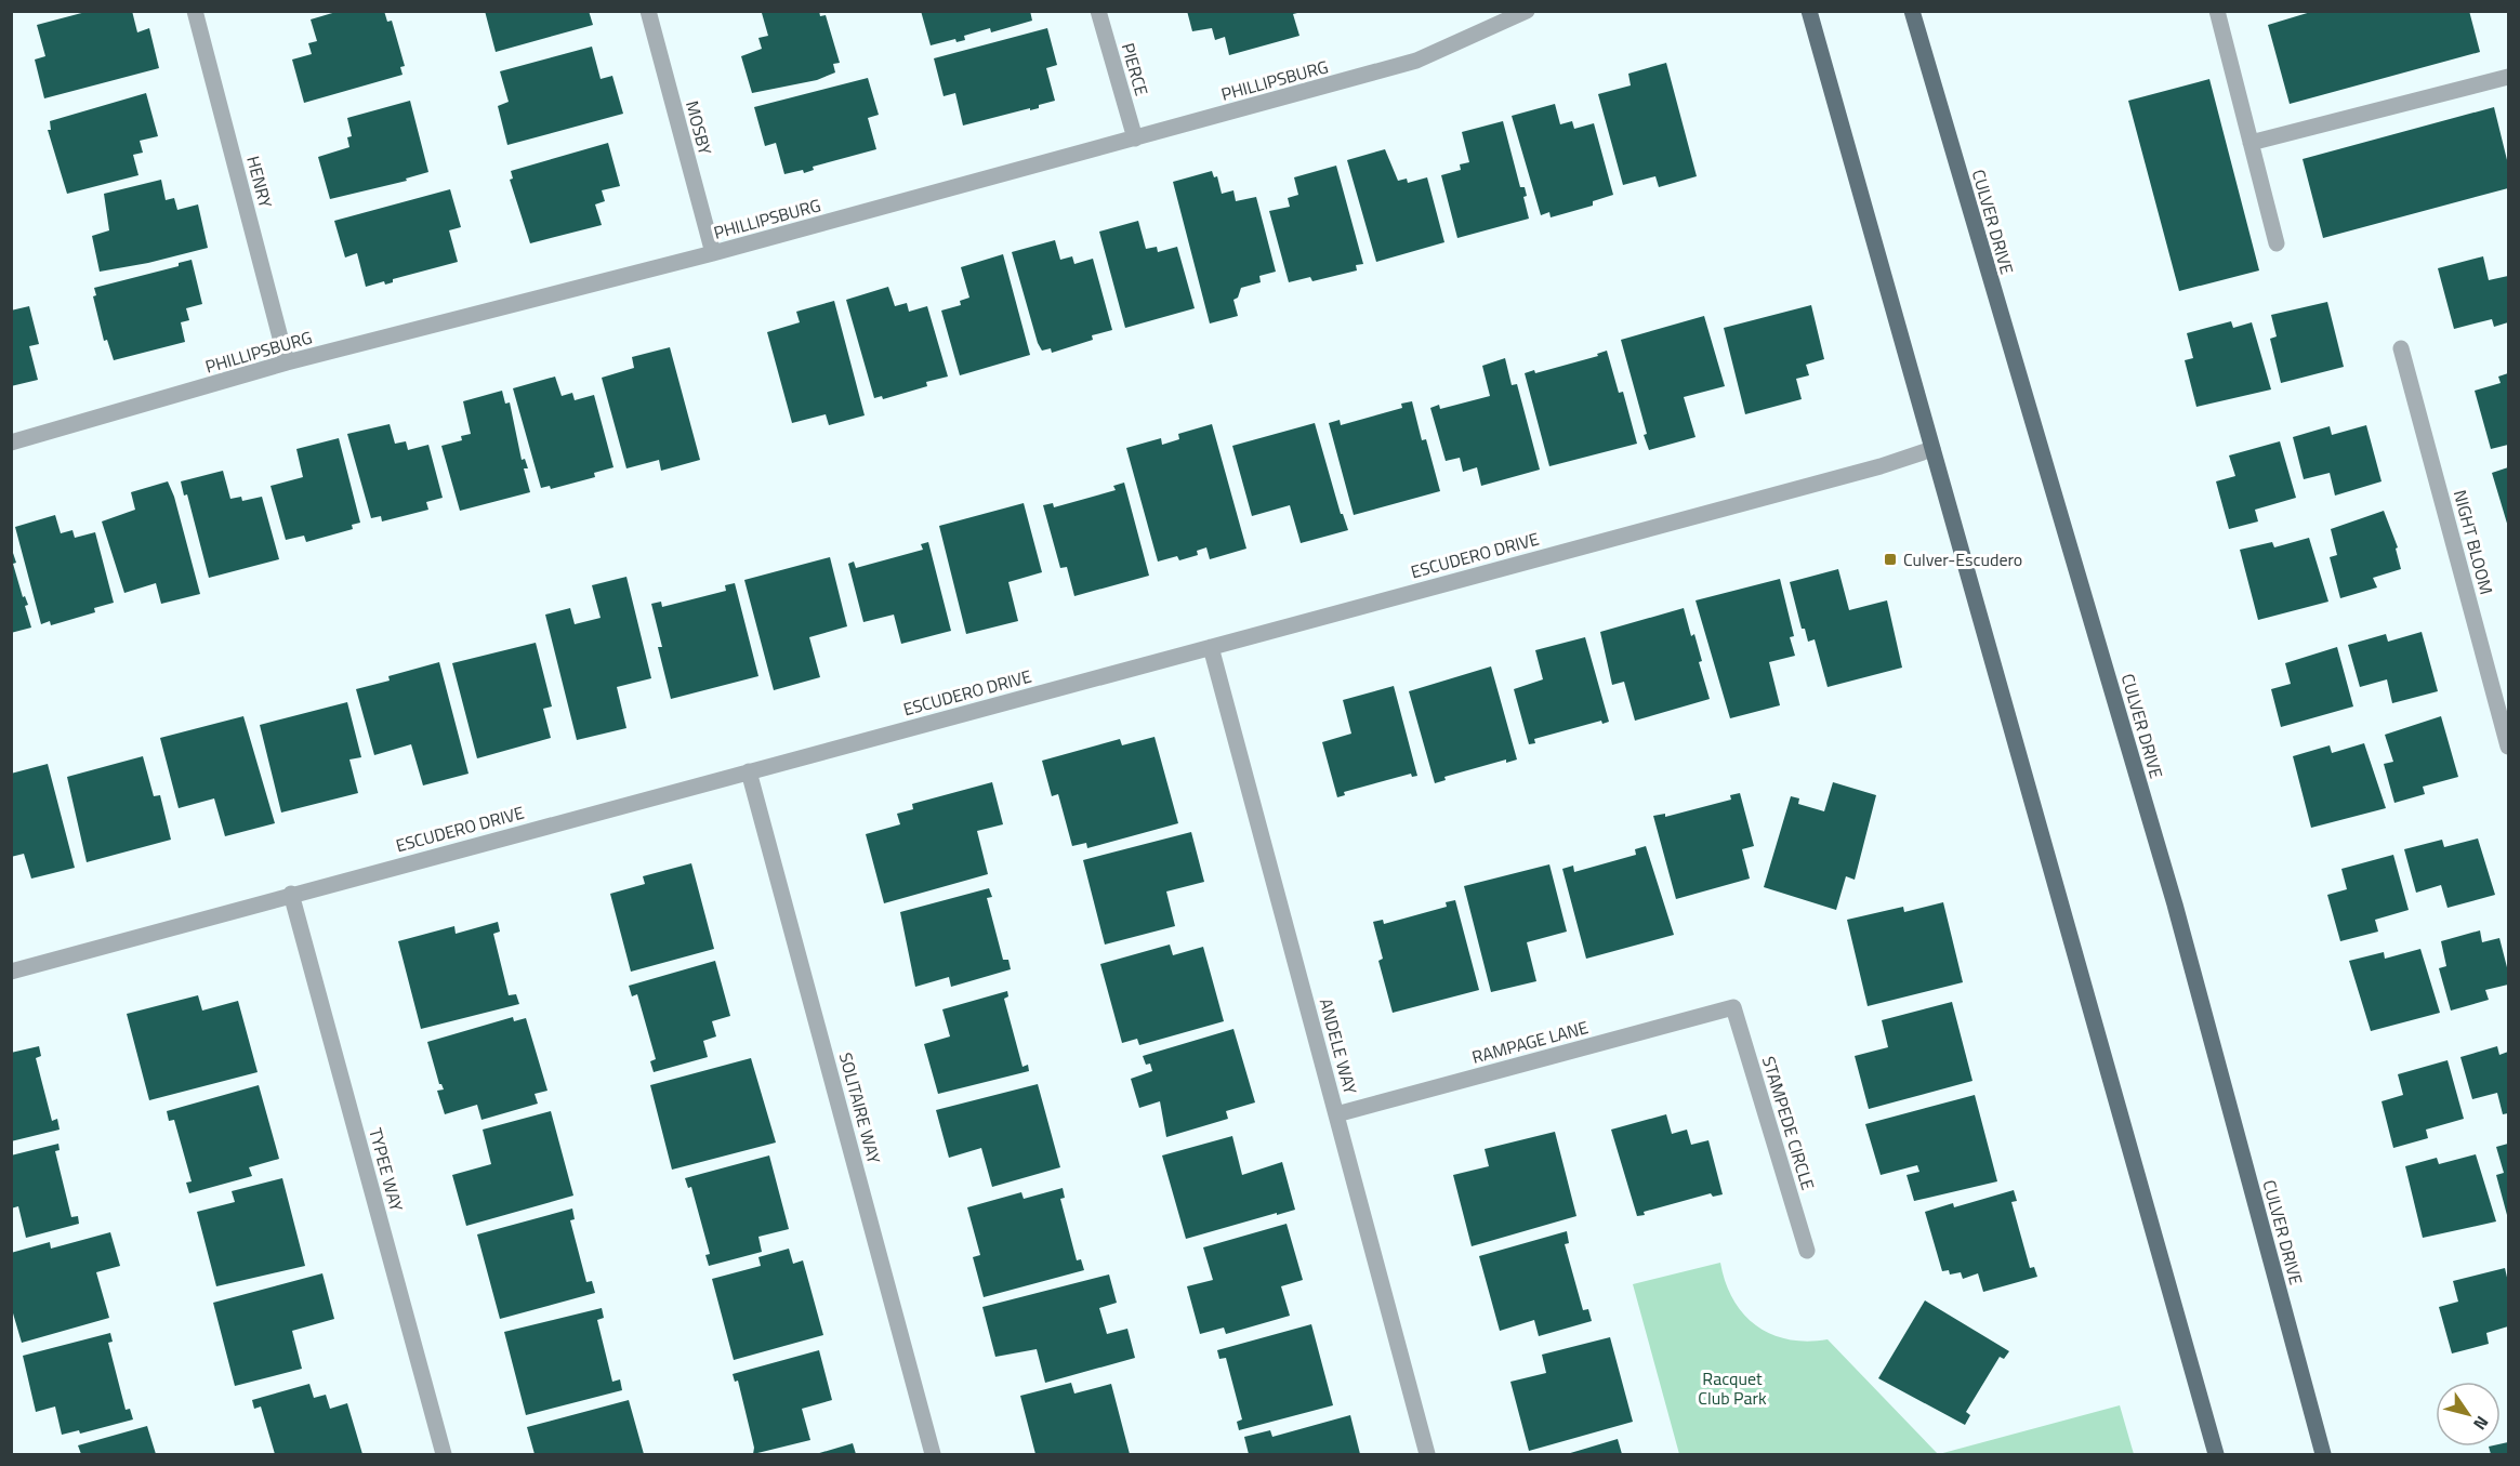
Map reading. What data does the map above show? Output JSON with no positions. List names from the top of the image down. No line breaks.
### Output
{"streets":{"main road":["CULVER DRIVE"],"street":["PIERCE","PHILLIPSBURG","MOSBY","HENRY","NIGHT BLOOM","ESCUDERO DRIVE","RAMPAGE LANE","ANDELE WAY","SOLITAIRE WAY","STAMPEDE CIRCLE","TYPEE WAY"]},"crossings":[["PIERCE","PHILLIPSBURG"],["PHILLIPSBURG","MOSBY"],["PHILLIPSBURG","HENRY"],["ESCUDERO DRIVE","ANDELE WAY"],["ESCUDERO DRIVE","SOLITAIRE WAY"],["ESCUDERO DRIVE","TYPEE WAY"],["RAMPAGE LANE","ANDELE WAY"],["RAMPAGE LANE","STAMPEDE CIRCLE"]],"parks":["Racquet Club Park"],"places":{"transit":["Culver-Escudero"]},"north":"bottom right"}
